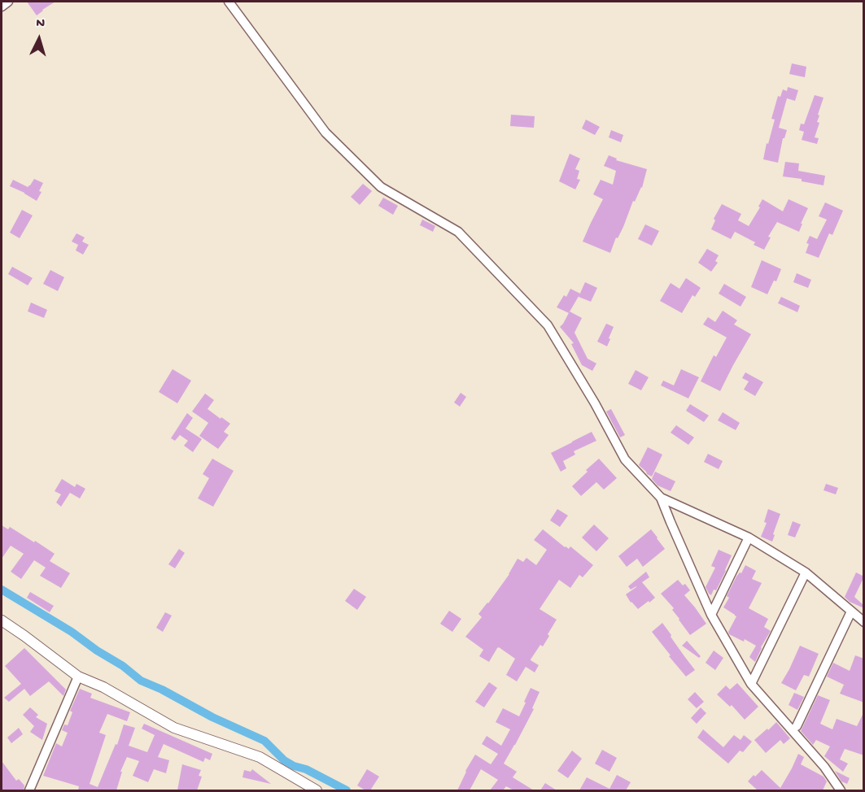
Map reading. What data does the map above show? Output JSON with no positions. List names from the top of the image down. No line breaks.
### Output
{"north":"top"}
